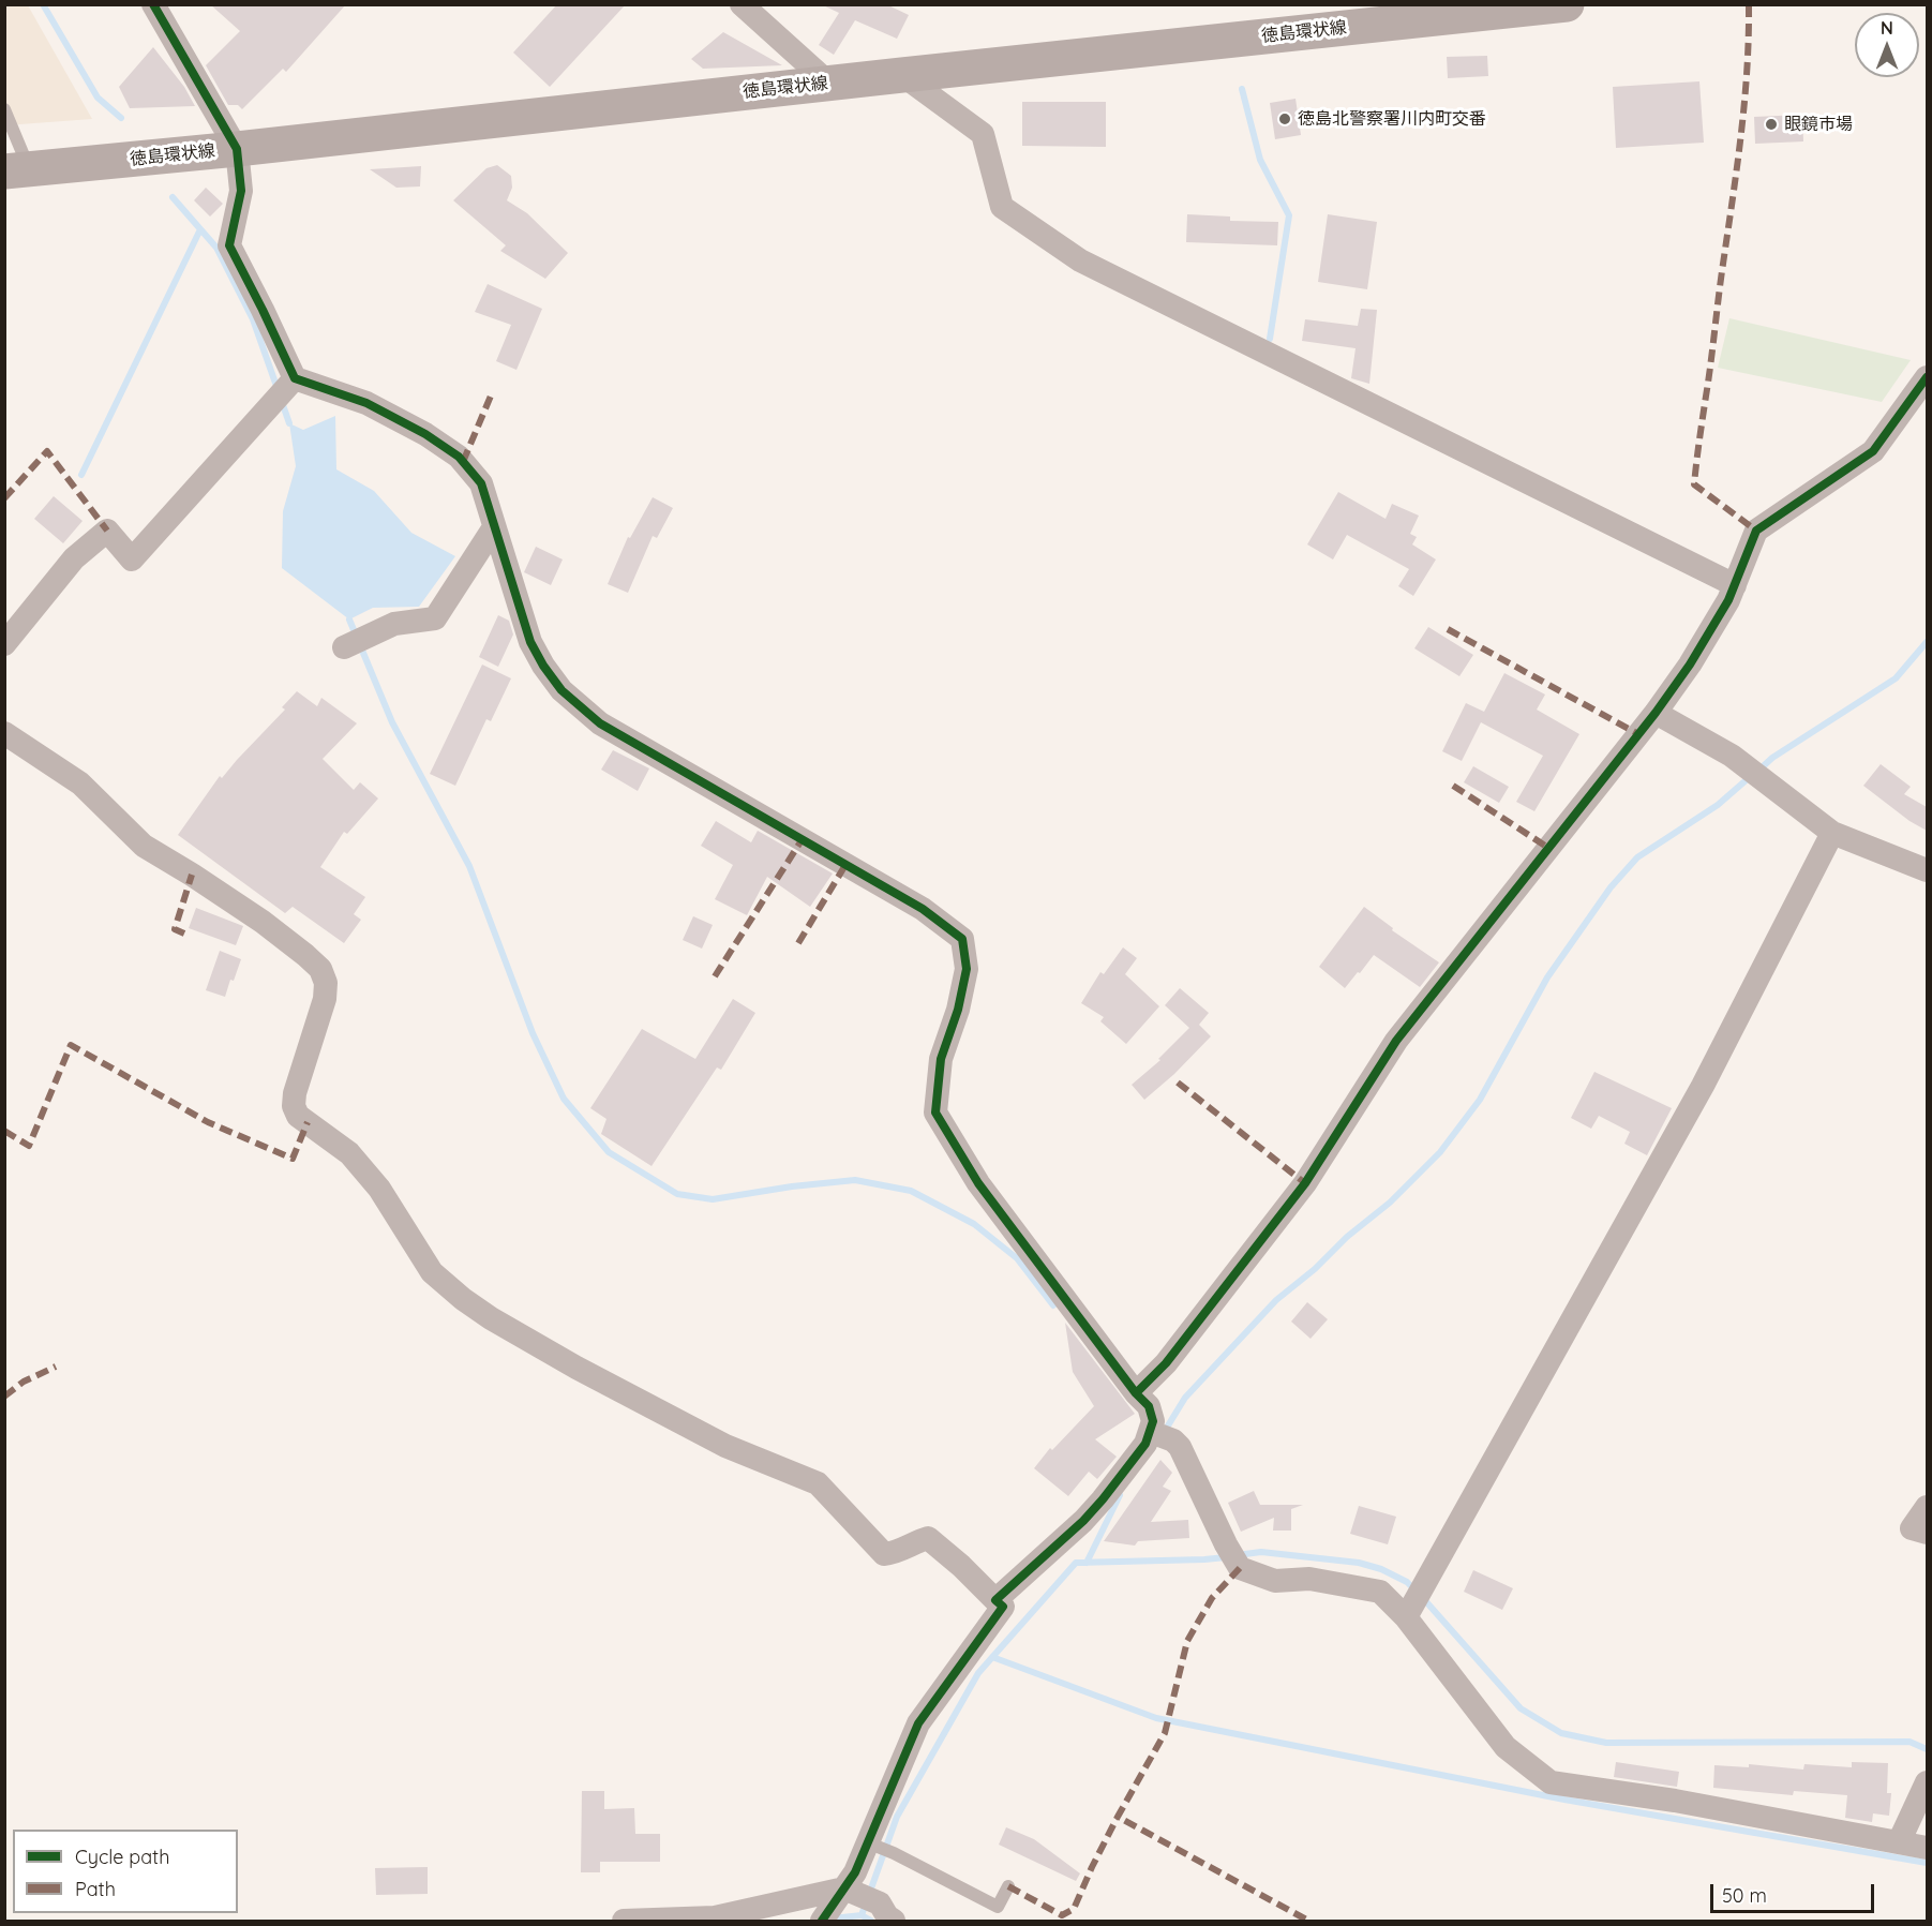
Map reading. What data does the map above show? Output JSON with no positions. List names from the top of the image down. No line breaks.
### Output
{"streets":{"main road":["徳島環状線"]},"places":["徳島北警察署川内町交番","眼鏡市場"],"legend":["Cycle path","Path"],"scale_bar":"50 m","north":"top"}
